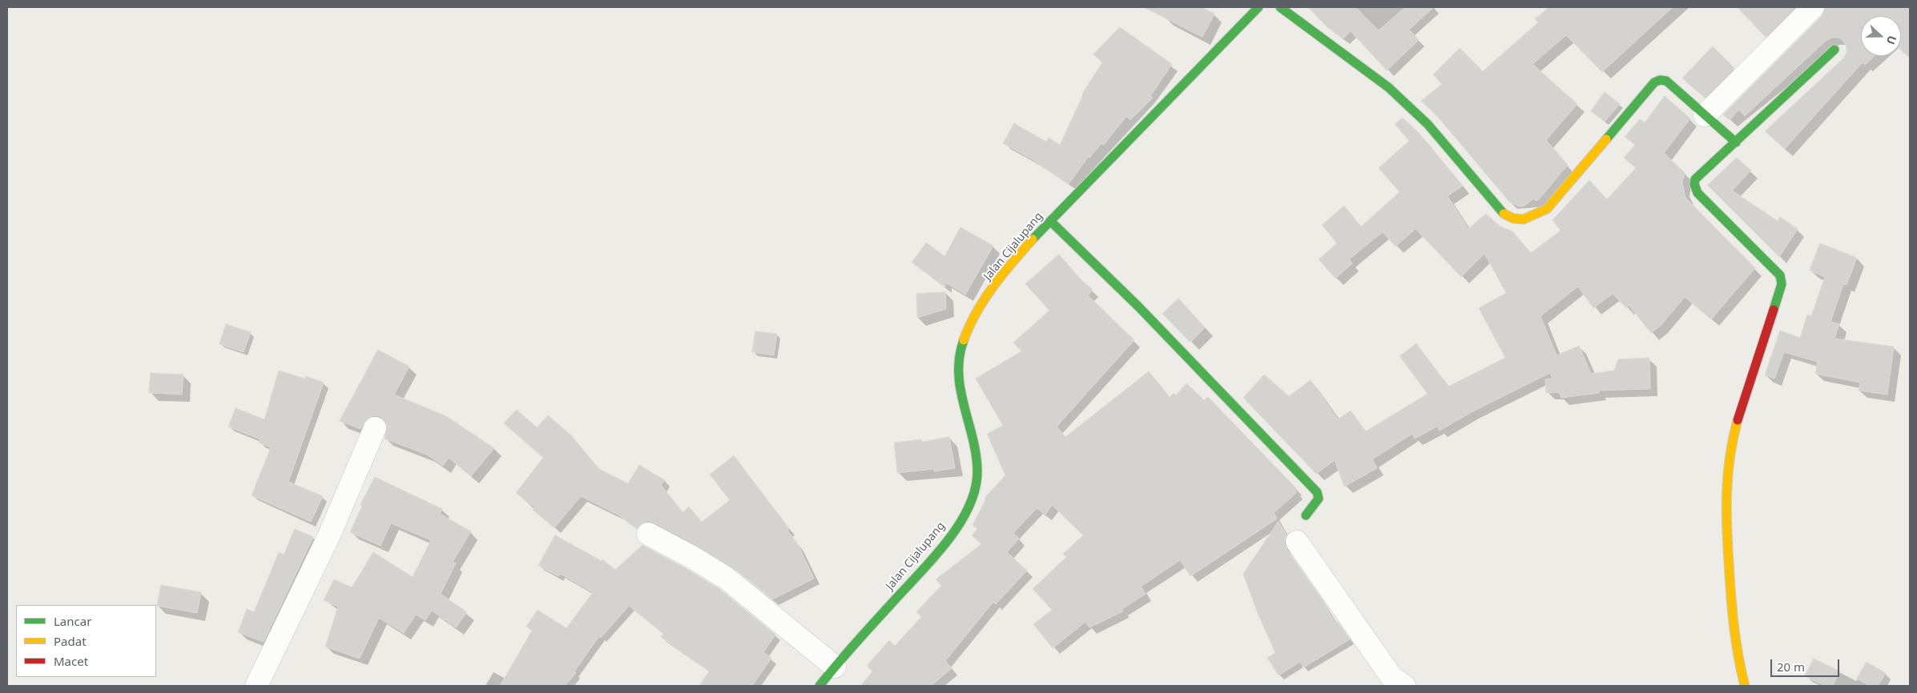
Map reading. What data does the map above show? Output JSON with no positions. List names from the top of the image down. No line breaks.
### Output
{"streets":{"street":["Jalan Cijalupang"]},"legend":["Lancar","Padat","Macet"],"scale_bar":"20 m","north":"right"}
